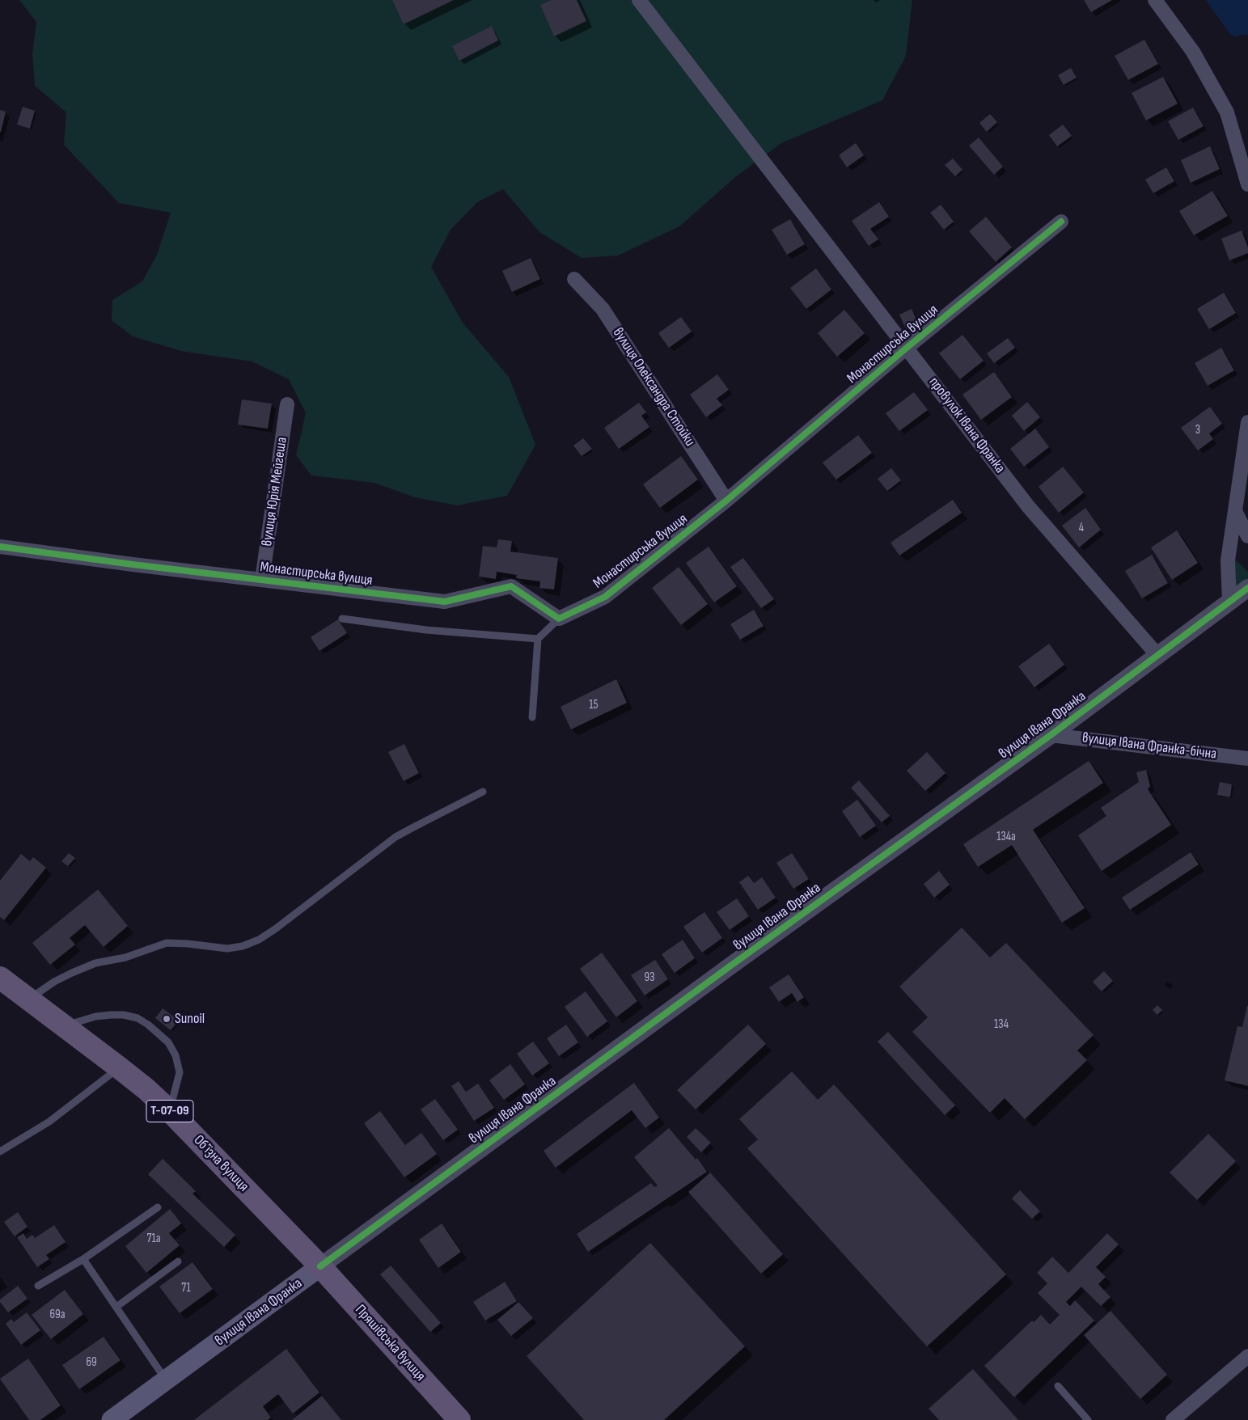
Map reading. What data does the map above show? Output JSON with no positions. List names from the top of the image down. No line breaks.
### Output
{"streets":{"main road":["вулиця Івана Франка","Т-07-09","Обʼїзна вулиця","Пряшівська вулиця"],"street":["Монастирська вулиця","вулиця Олександра Стойки","провулок Івана Франка","вулиця Юрія Мейгеша","вулиця Івана Франка-бічна"]},"crossings":[["Монастирська вулиця","вулиця Олександра Стойки"],["Монастирська вулиця","провулок Івана Франка"],["Монастирська вулиця","вулиця Юрія Мейгеша"],["провулок Івана Франка","вулиця Івана Франка"],["вулиця Івана Франка","вулиця Івана Франка-бічна"],["вулиця Івана Франка","Обʼїзна вулиця"],["вулиця Івана Франка","Пряшівська вулиця"],["Обʼїзна вулиця","Пряшівська вулиця"]],"places":["Sunoil"],"house_numbers":["3","4","15","134а","93","134","71а","71","69а","69"]}
